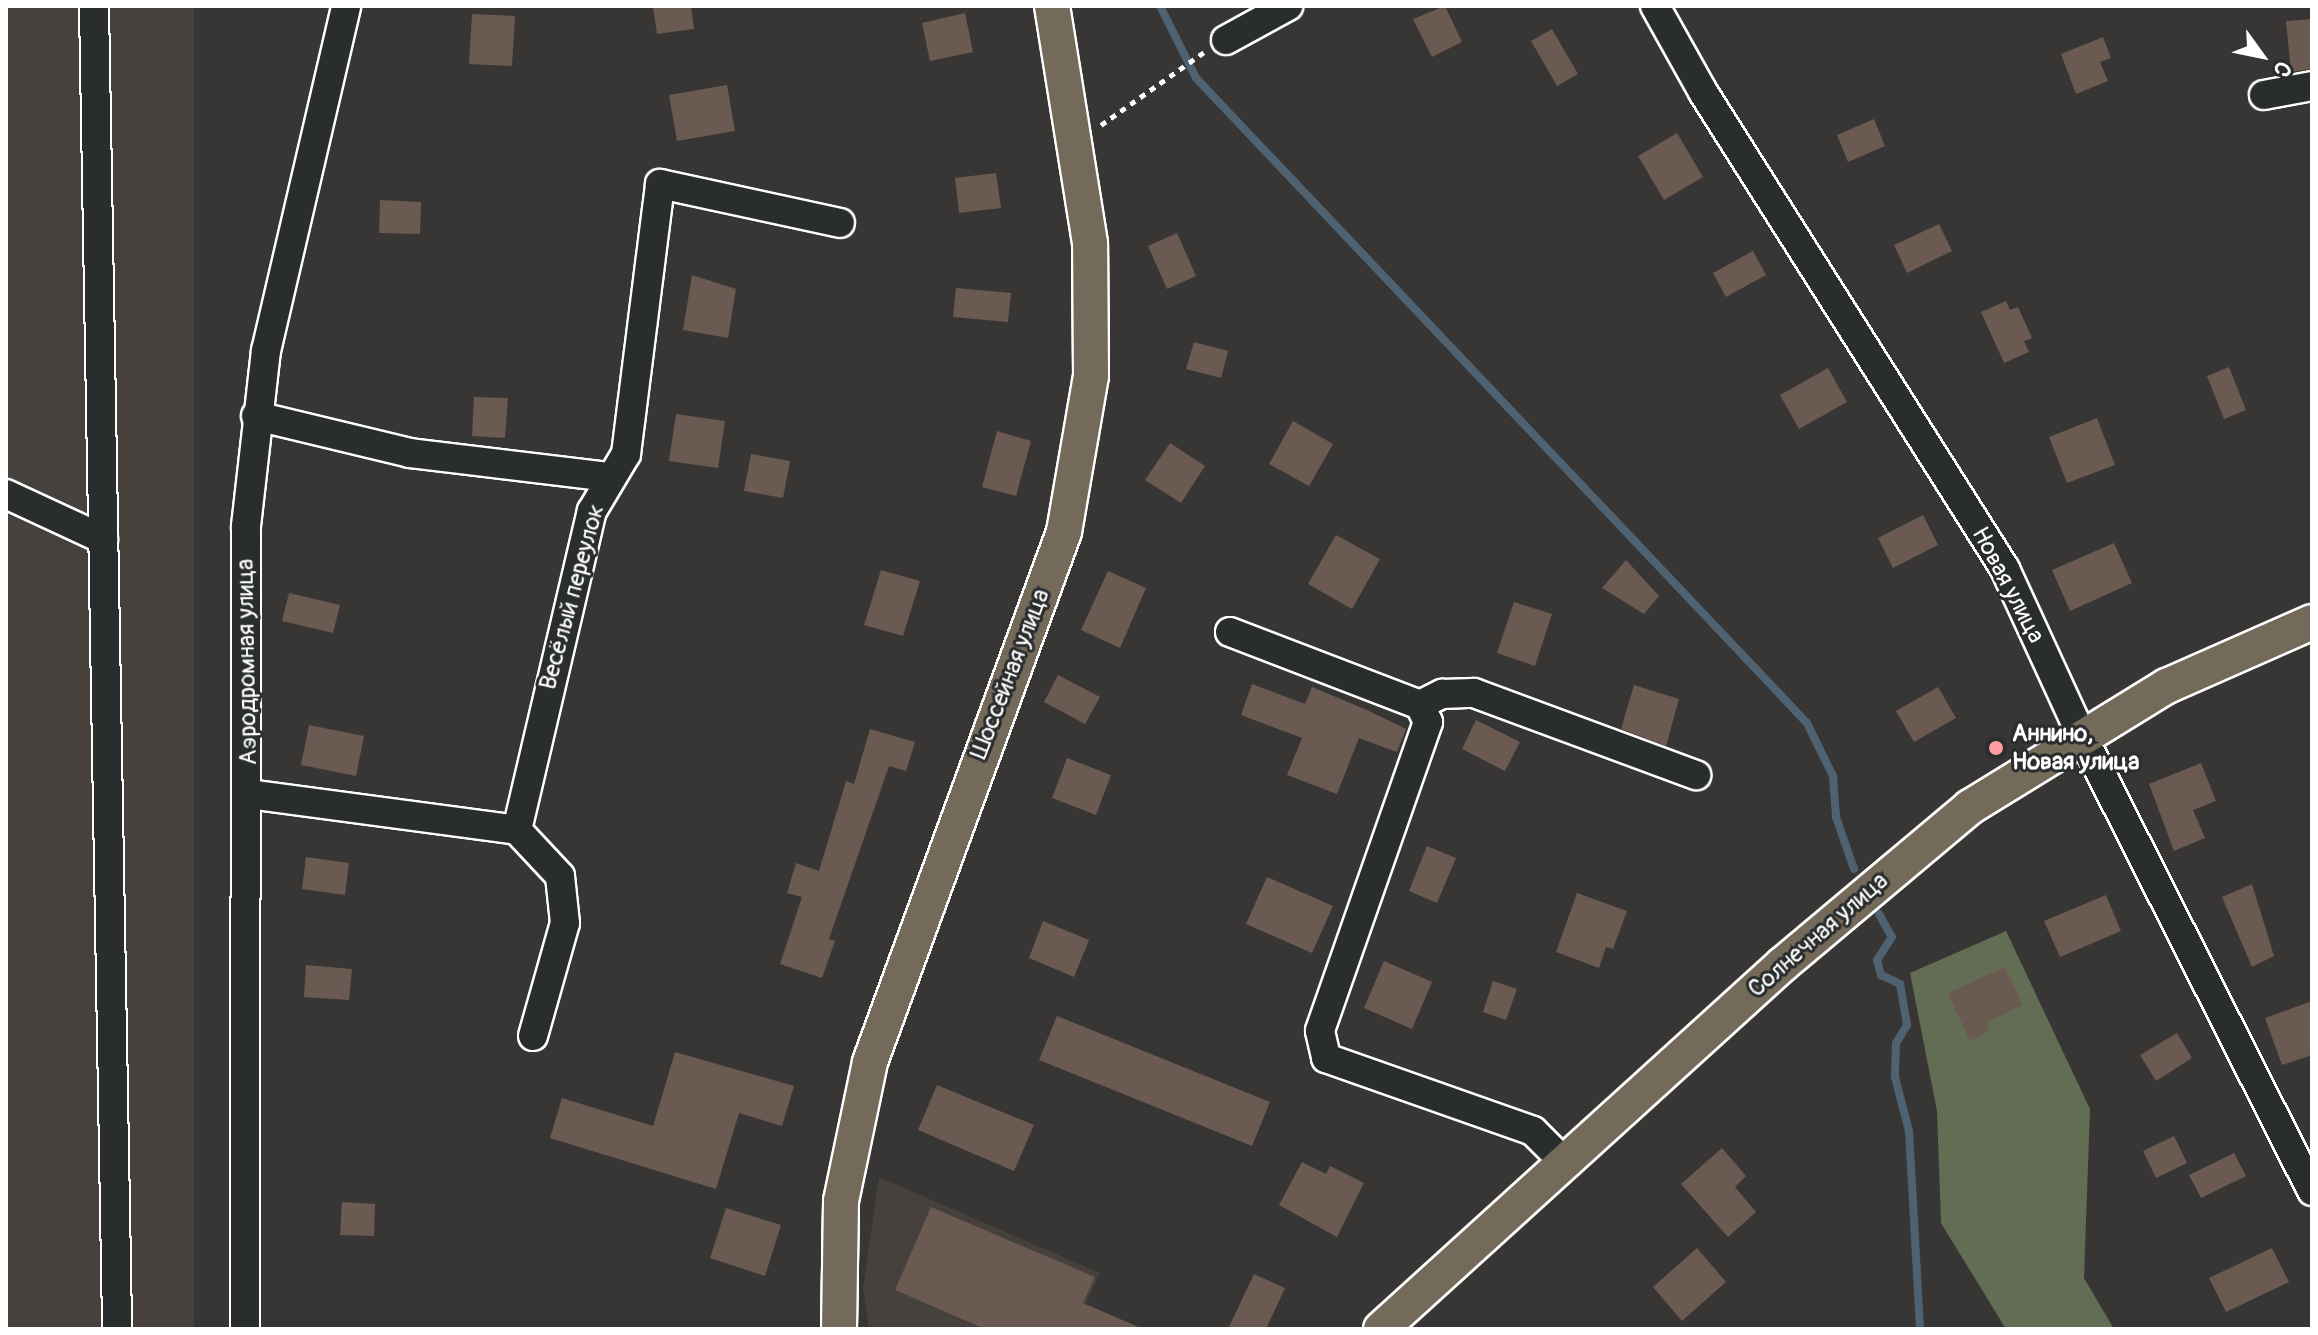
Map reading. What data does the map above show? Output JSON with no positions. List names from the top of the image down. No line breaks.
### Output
{"streets":{"main road":["Шоссейная улица","Солнечная улица"],"street":["Новая улица","Весёлый переулок","Аэродромная улица"]},"crossings":[["Новая улица","Солнечная улица"]],"places":["Аннино, Новая улица"],"north":"bottom right"}
